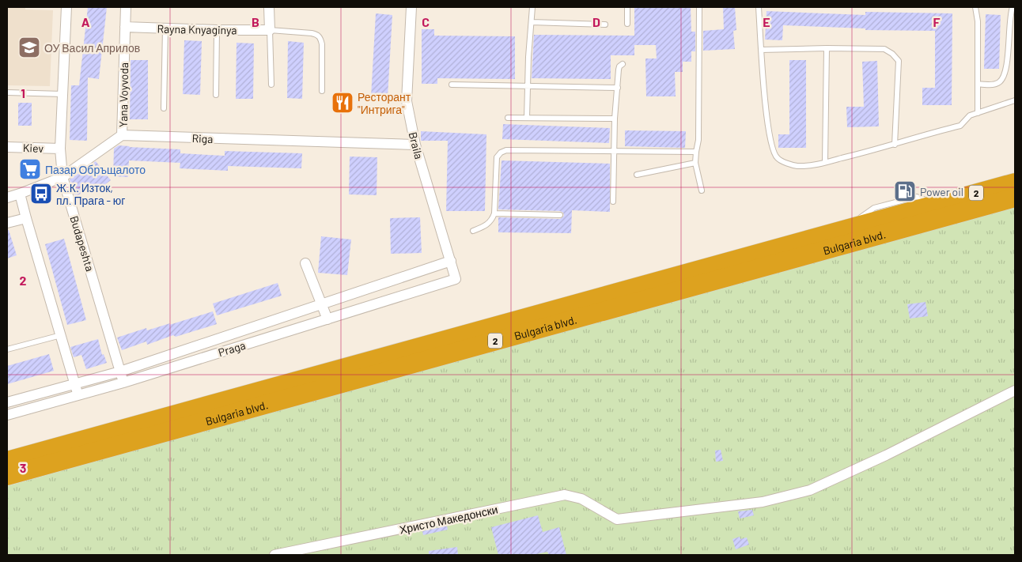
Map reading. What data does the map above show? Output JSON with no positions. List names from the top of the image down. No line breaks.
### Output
{"streets":{"highway":["2","Bulgaria blvd."],"street":["Rayna Knyaginya","Yana Voyvoda","Riga","Braila","Kiev","Budapeshta","Praga","Христо Македонски"]},"crossings":[["Rayna Knyaginya","Yana Voyvoda"],["Yana Voyvoda","Riga"],["Riga","Braila"],["Braila","Praga"],["Kiev","Budapeshta"],["Budapeshta","Praga"]],"places":{"school or university":["ОУ Васил Априлов"],"restaurant":["Ресторант \"Интрига\""],"supermarket":["Пазар Обръщалото"],"fuel station":["Power oil"],"bus stop":["Ж.К. Изток, пл. Прага - юг"]},"grid":{"columns":["A","B","C","D","E","F"],"rows":["1","2","3"]}}
